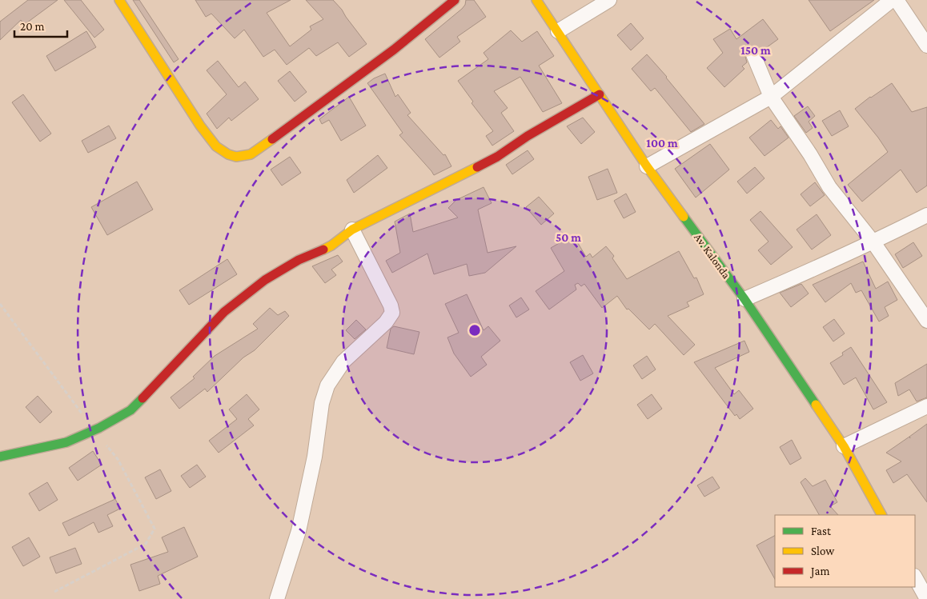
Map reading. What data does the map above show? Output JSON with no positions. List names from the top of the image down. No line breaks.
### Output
{"streets":{"street":["Av. Kalonda"]},"legend":["Fast","Slow","Jam"],"scale_bar":"20 m","rings":["150 m","100 m","50 m"]}
